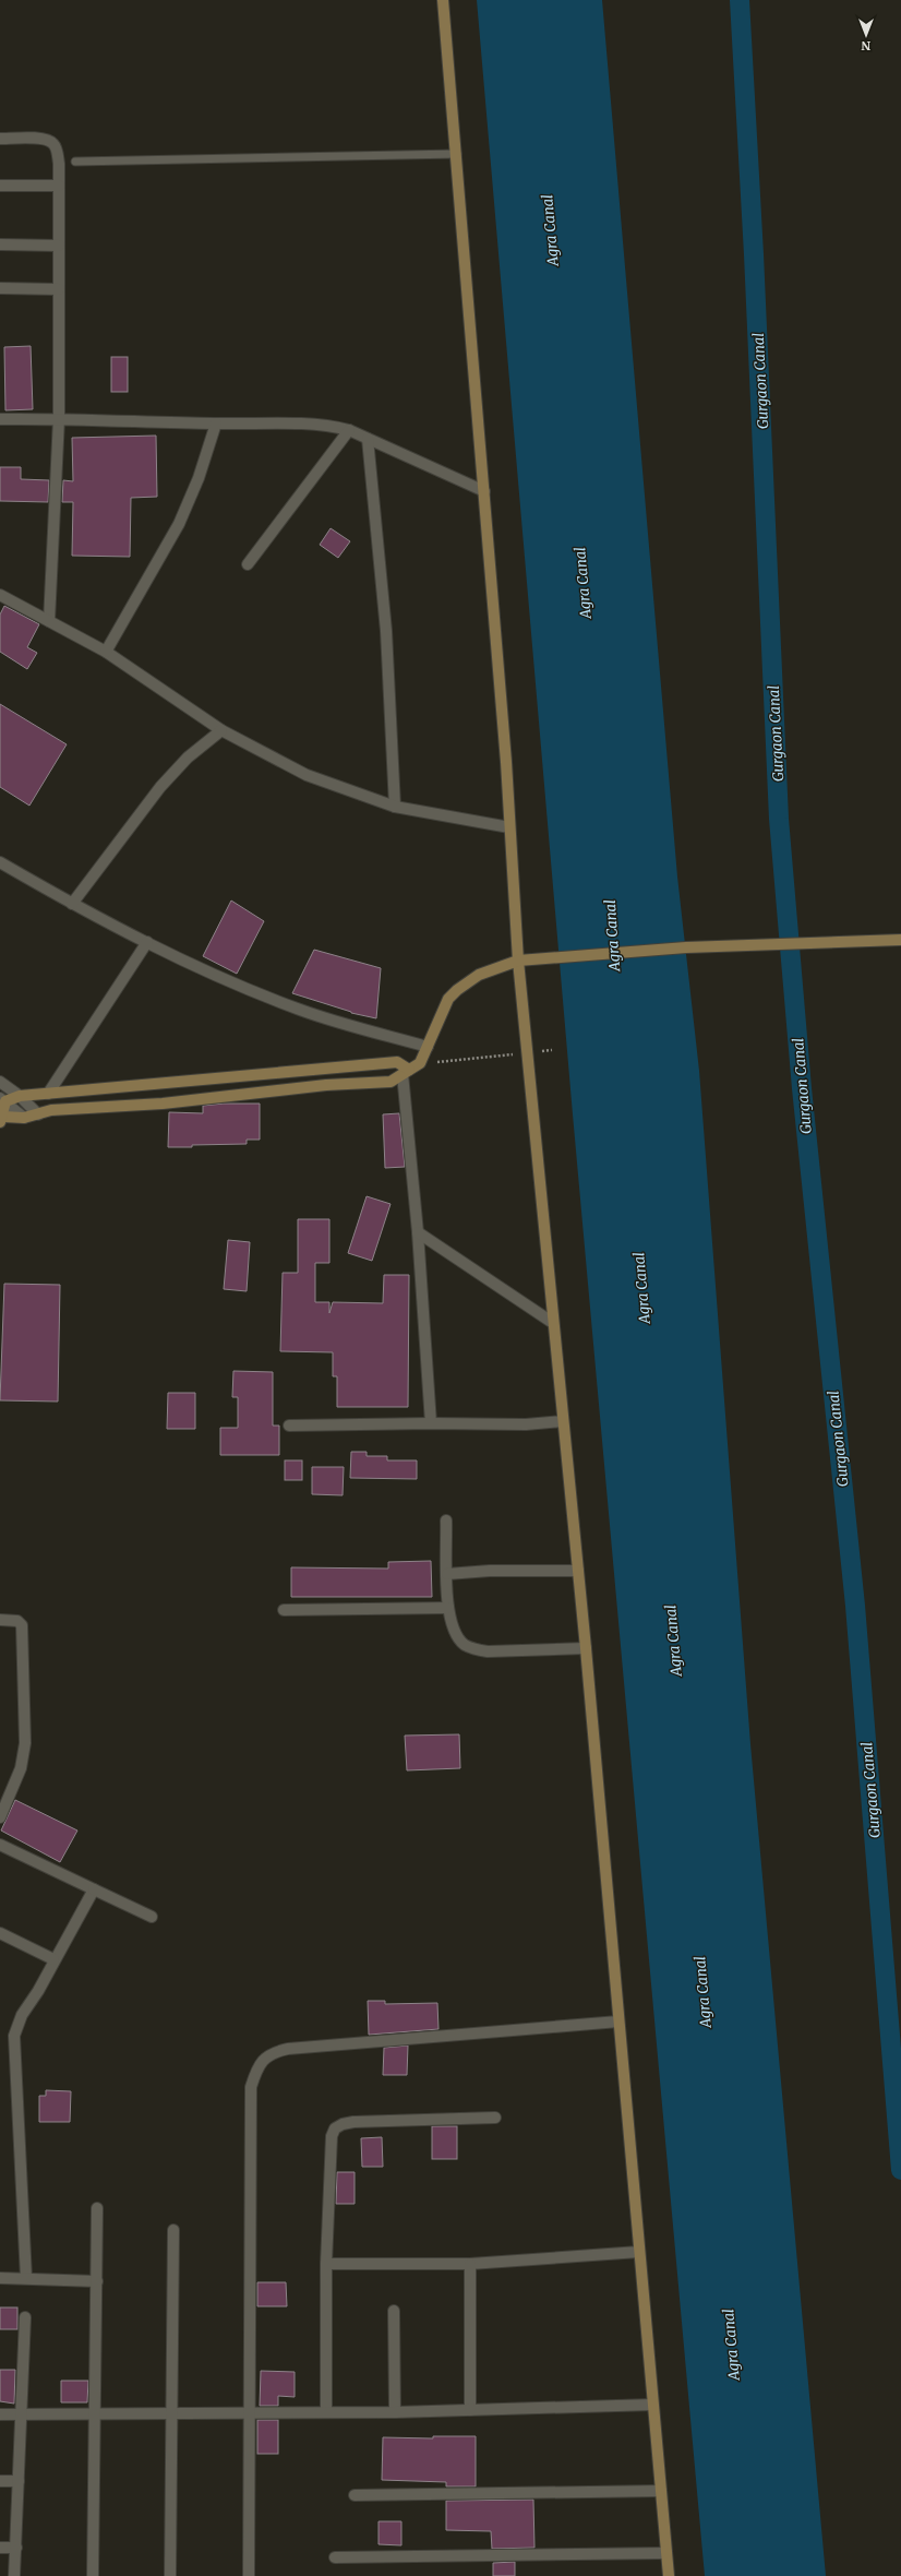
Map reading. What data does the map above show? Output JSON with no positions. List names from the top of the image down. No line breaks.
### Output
{"water":["Agra Canal","Gurgaon Canal"],"north":"bottom"}
